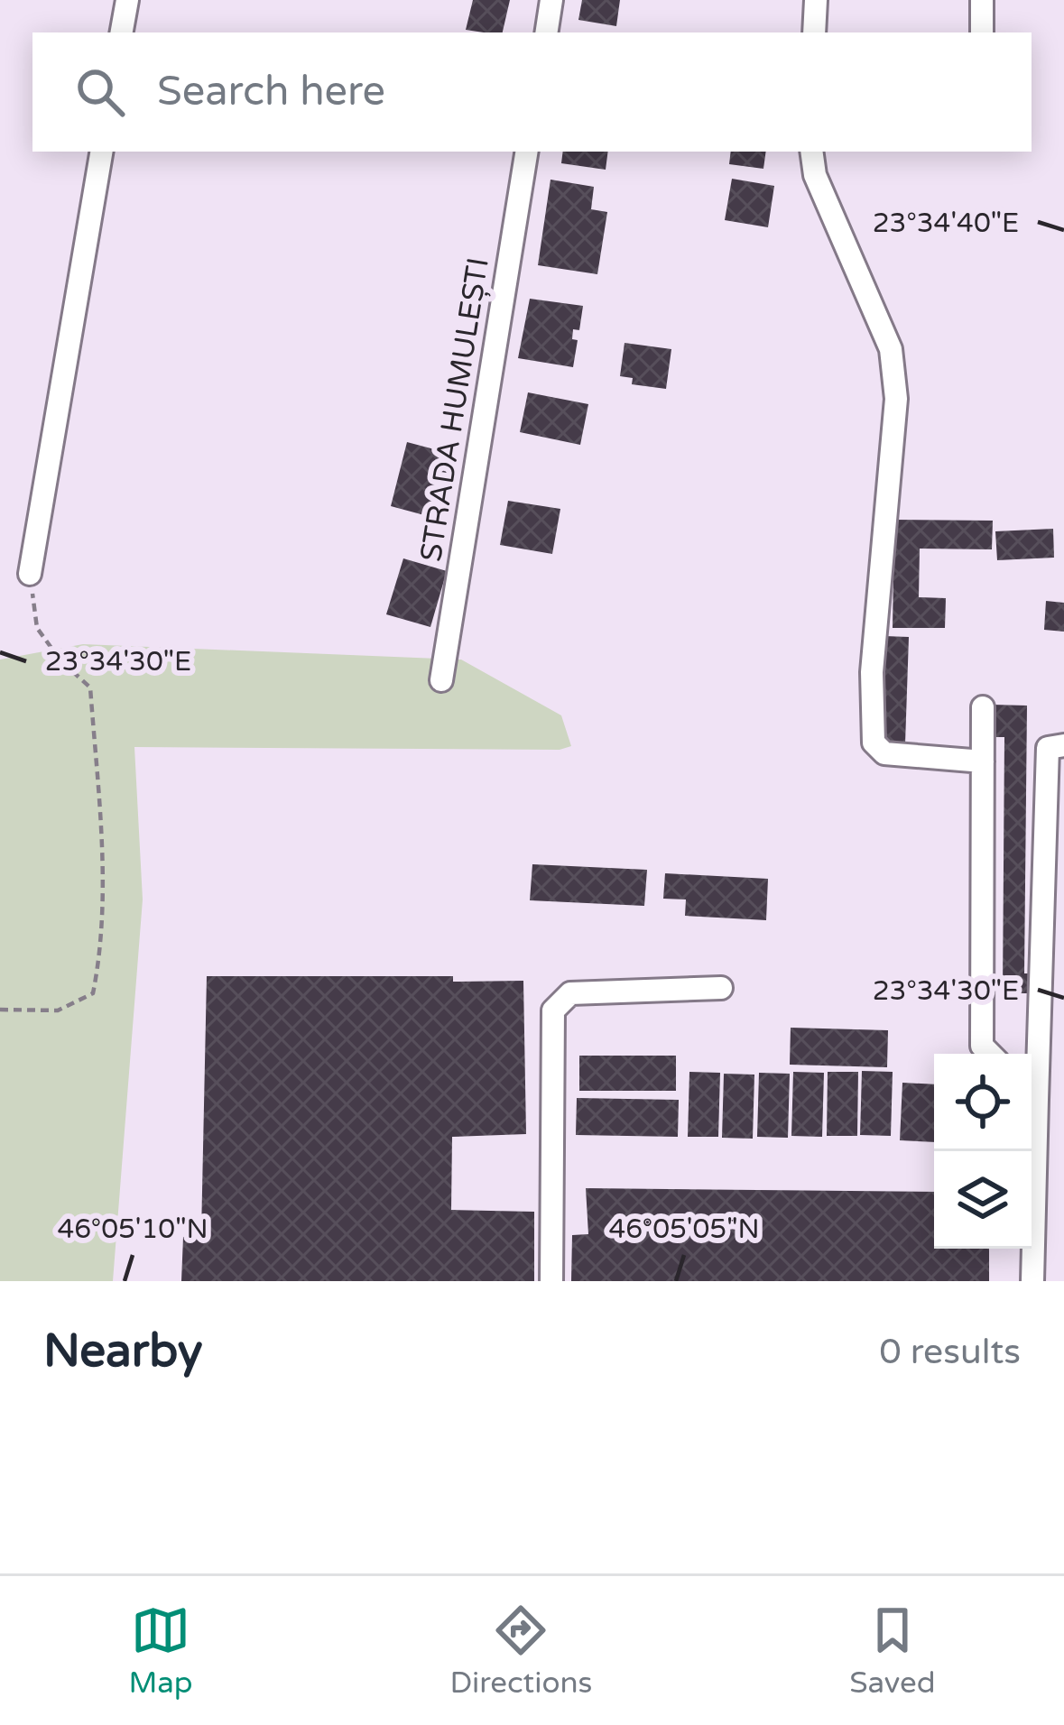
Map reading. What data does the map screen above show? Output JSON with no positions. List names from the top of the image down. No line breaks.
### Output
{"streets":{"street":["STRADA HUMULEȘTI"]},"page":{"search":"Search here","heading":["Nearby","0 results"],"nav":["Map","Directions","Saved"]},"coordinates":["23°34'40\"E","23°34'30\"E","46°05'10\"N","46°05'05\"N"]}
